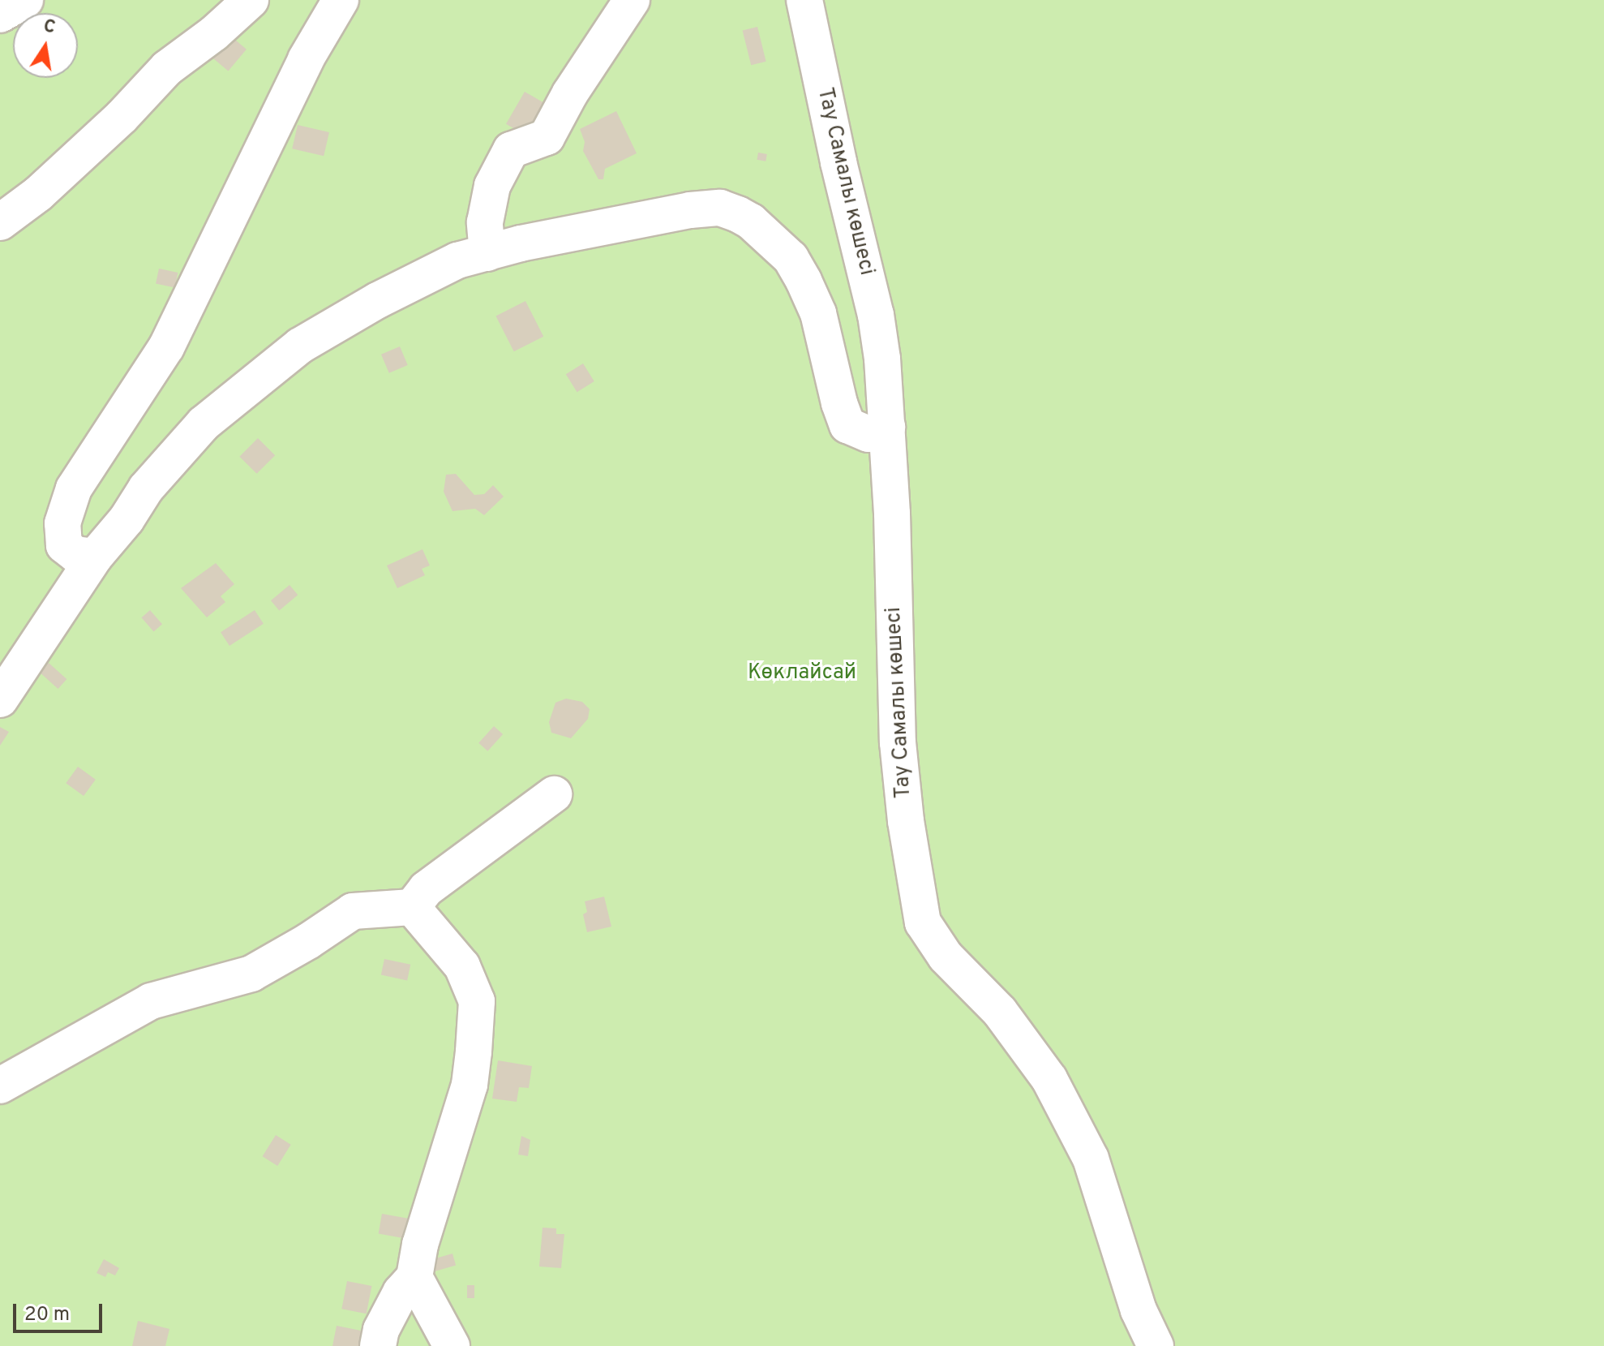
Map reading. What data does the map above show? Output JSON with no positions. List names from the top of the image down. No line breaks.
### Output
{"streets":{"street":["Тау Самалы көшесі"]},"parks":["Көклайсай"],"scale_bar":"20 m","north":"top"}
